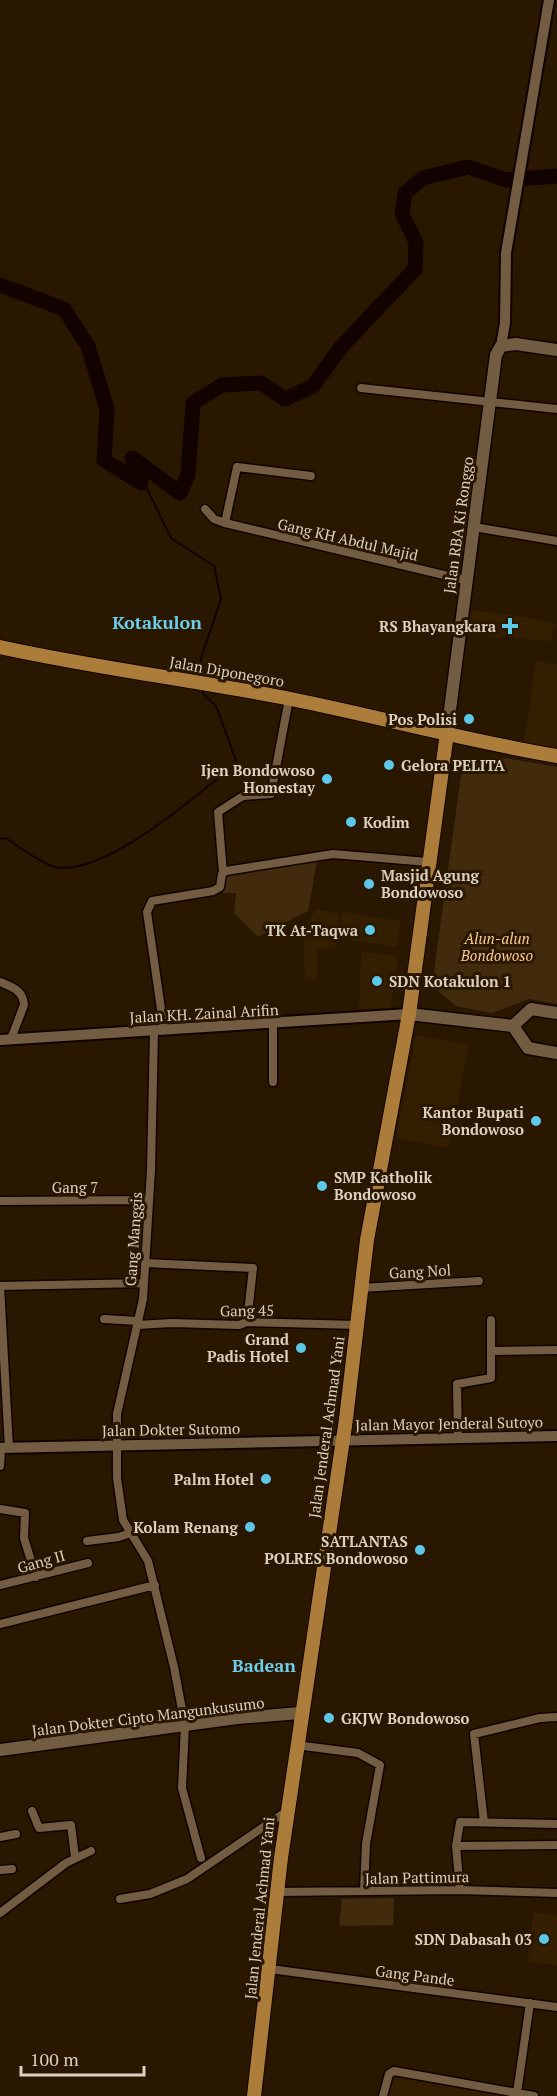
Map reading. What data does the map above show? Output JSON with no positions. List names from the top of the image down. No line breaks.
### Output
{"streets":{"main road":["Jalan RBA Ki Ronggo","Jalan Diponegoro","Jalan Jenderal Achmad Yani","Jalan Dokter Cipto Mangunkusumo"],"street":["Gang KH Abdul Majid","Jalan KH. Zainal Arifin","Gang 7","Gang Manggis","Gang Nol","Gang 45","Jalan Mayor Jenderal Sutoyo","Jalan Dokter Sutomo","Gang II","Jalan Pattimura","Gang Pande"]},"crossings":[["Jalan RBA Ki Ronggo","Gang KH Abdul Majid"],["Jalan RBA Ki Ronggo","Jalan Diponegoro"],["Jalan RBA Ki Ronggo","Jalan Jenderal Achmad Yani"],["Jalan Diponegoro","Jalan Jenderal Achmad Yani"],["Jalan KH. Zainal Arifin","Gang Manggis"],["Jalan KH. Zainal Arifin","Jalan Jenderal Achmad Yani"],["Gang 7","Gang Manggis"],["Gang Manggis","Gang 45"],["Gang Manggis","Jalan Dokter Sutomo"],["Gang Manggis","Jalan Dokter Cipto Mangunkusumo"],["Gang Nol","Jalan Jenderal Achmad Yani"],["Gang 45","Jalan Jenderal Achmad Yani"],["Jalan Mayor Jenderal Sutoyo","Jalan Jenderal Achmad Yani"],["Jalan Mayor Jenderal Sutoyo","Jalan Dokter Sutomo"],["Jalan Jenderal Achmad Yani","Jalan Dokter Sutomo"],["Jalan Jenderal Achmad Yani","Jalan Dokter Cipto Mangunkusumo"],["Jalan Jenderal Achmad Yani","Jalan Pattimura"],["Jalan Jenderal Achmad Yani","Gang Pande"]],"districts":["Kotakulon","Badean"],"parks":["Alun-alun Bondowoso"],"places":{"health":["RS Bhayangkara"],"other":["Pos Polisi","Gelora PELITA","Ijen Bondowoso Homestay","Kodim","Masjid Agung Bondowoso","TK At-Taqwa","SDN Kotakulon 1","Kantor Bupati Bondowoso","SMP Katholik Bondowoso","Grand Padis Hotel","Palm Hotel","Kolam Renang","SATLANTAS POLRES Bondowoso","GKJW Bondowoso","SDN Dabasah 03"]},"scale_bar":"100 m"}
